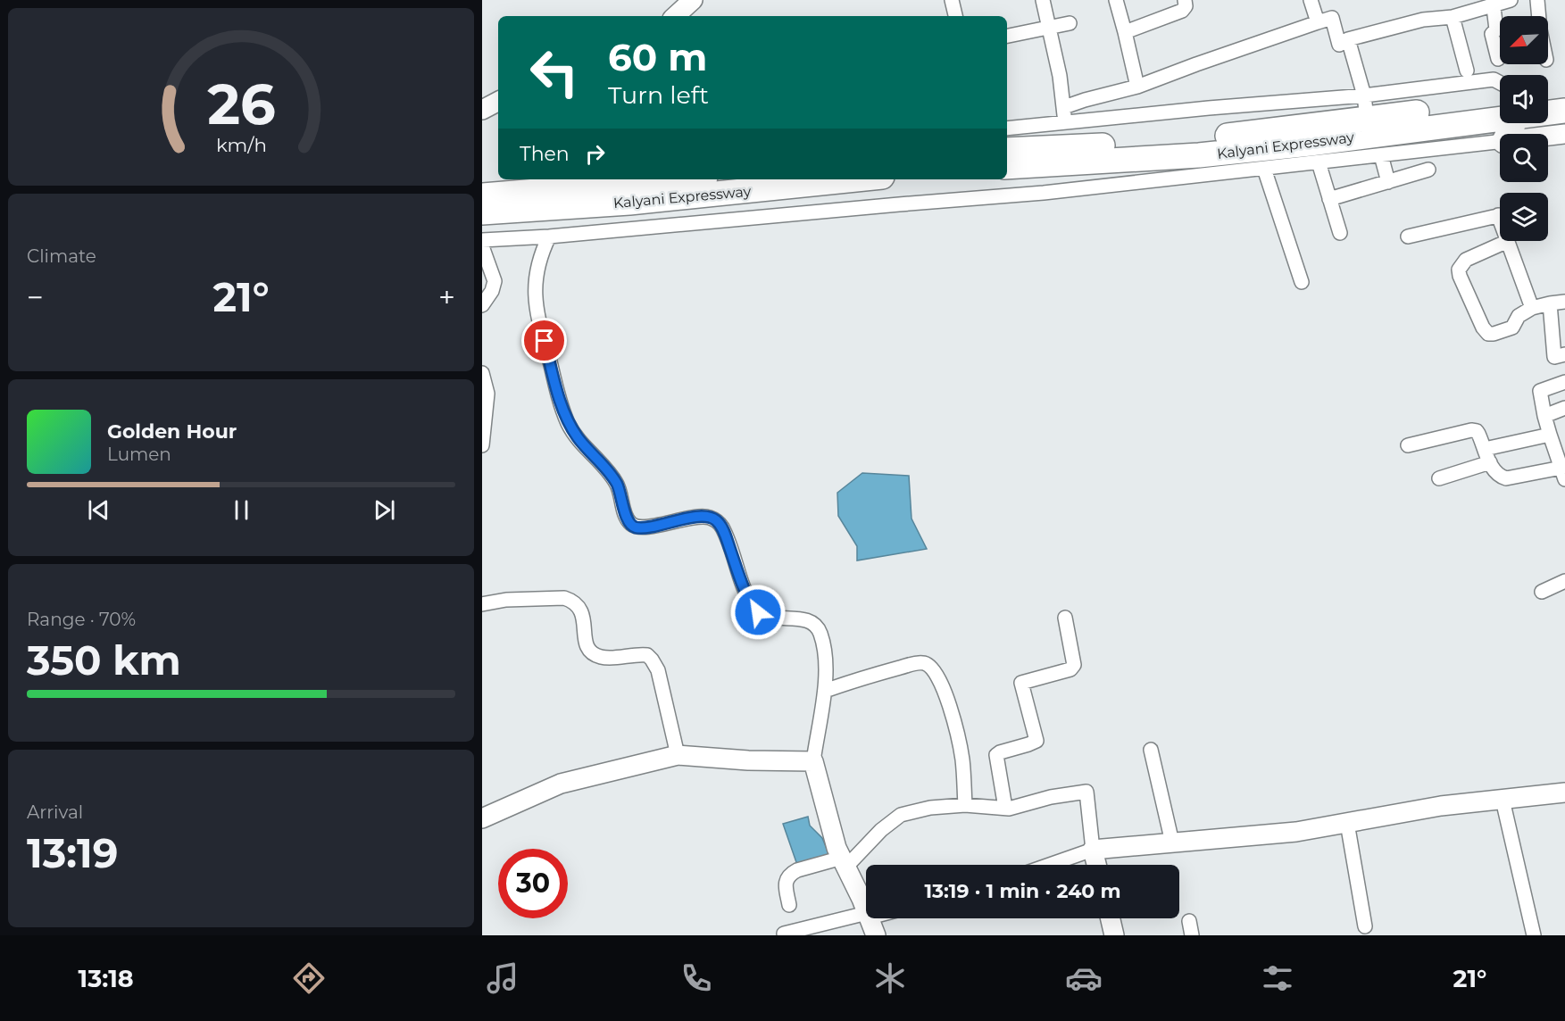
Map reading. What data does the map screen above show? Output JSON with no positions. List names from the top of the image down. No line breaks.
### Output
{"streets":{"highway":["Kalyani Expressway"]},"north":"bottom left","page":{"turn":["60 m","Turn left"],"then":"Then","tile":["Climate",["Range · 70%","350 km"],["Arrival","13:19"]],"heat":["−","21°","+"],"song":["Golden Hour","Lumen"],"limit":"30","trip":"13:19 · 1 min · 240 m","tabs":["13:18","21°"],"gauge":["26","km/h"]}}
